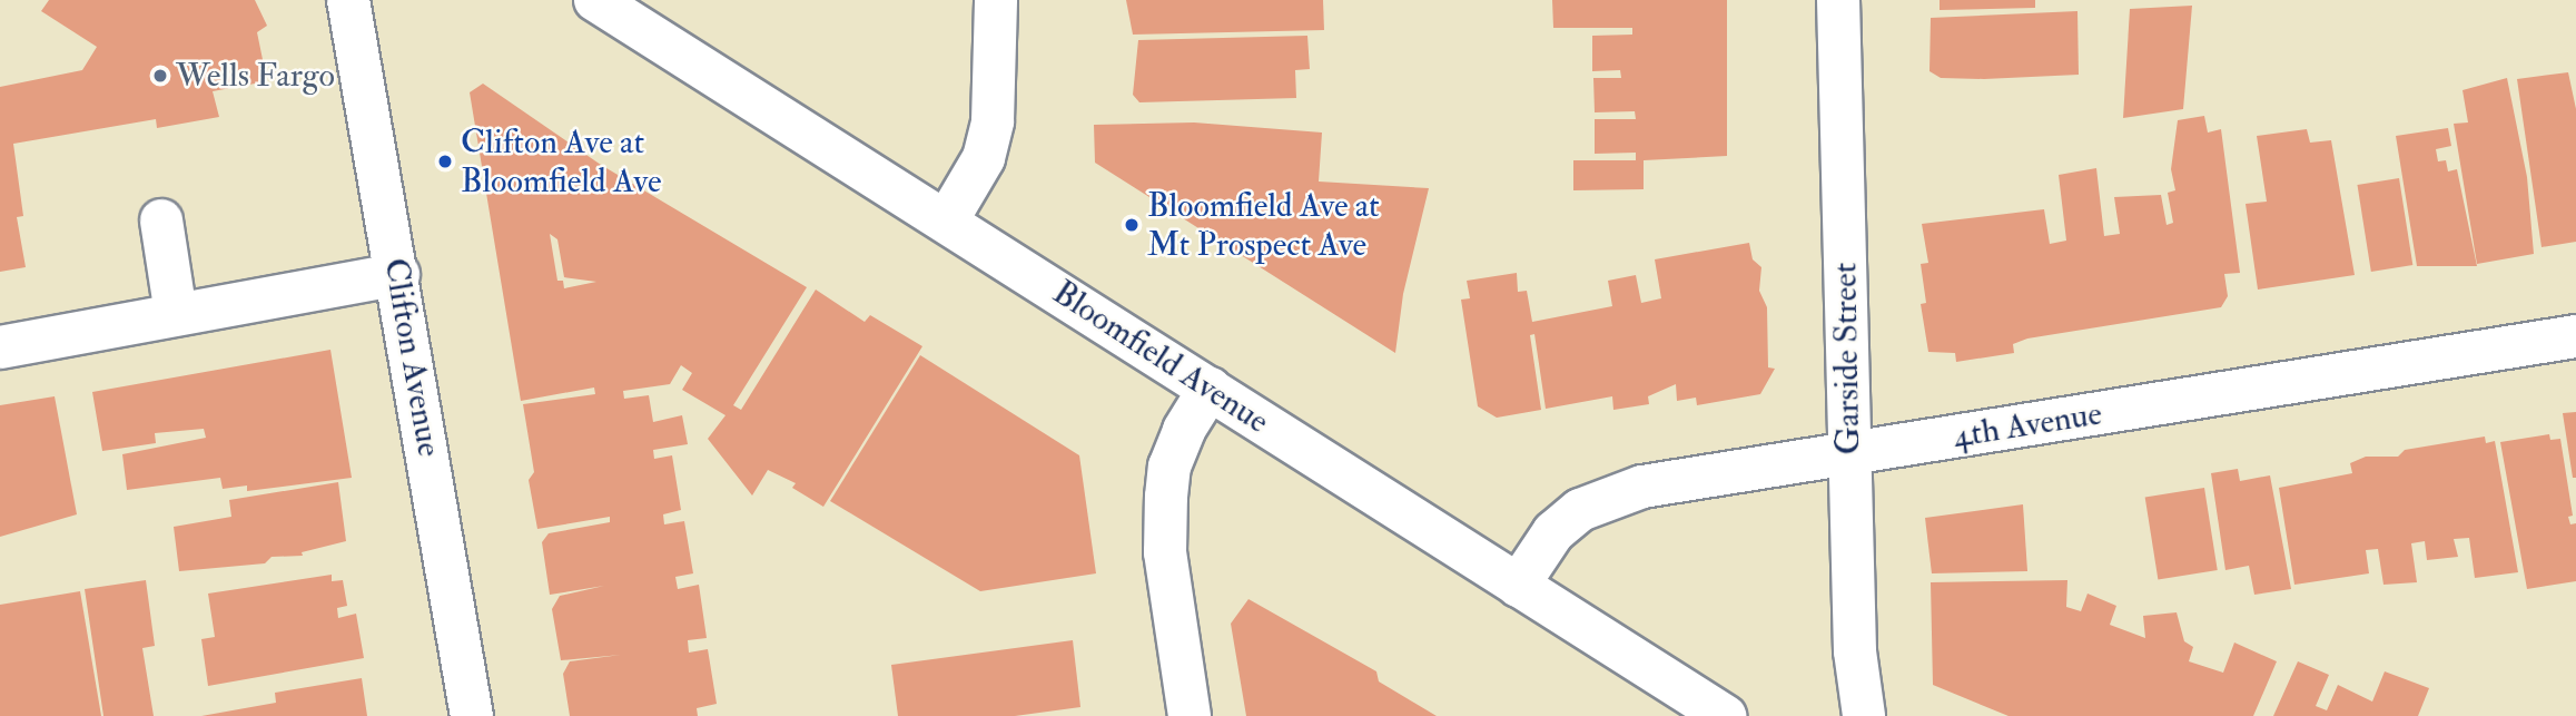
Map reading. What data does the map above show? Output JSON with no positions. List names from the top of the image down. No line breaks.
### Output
{"streets":{"main road":["Clifton Avenue","Bloomfield Avenue","Garside Street","4th Avenue"]},"crossings":[["Bloomfield Avenue","4th Avenue"],["Garside Street","4th Avenue"]],"places":["Wells Fargo","Clifton Ave at Bloomfield Ave","Bloomfield Ave at Mt Prospect Ave"]}
